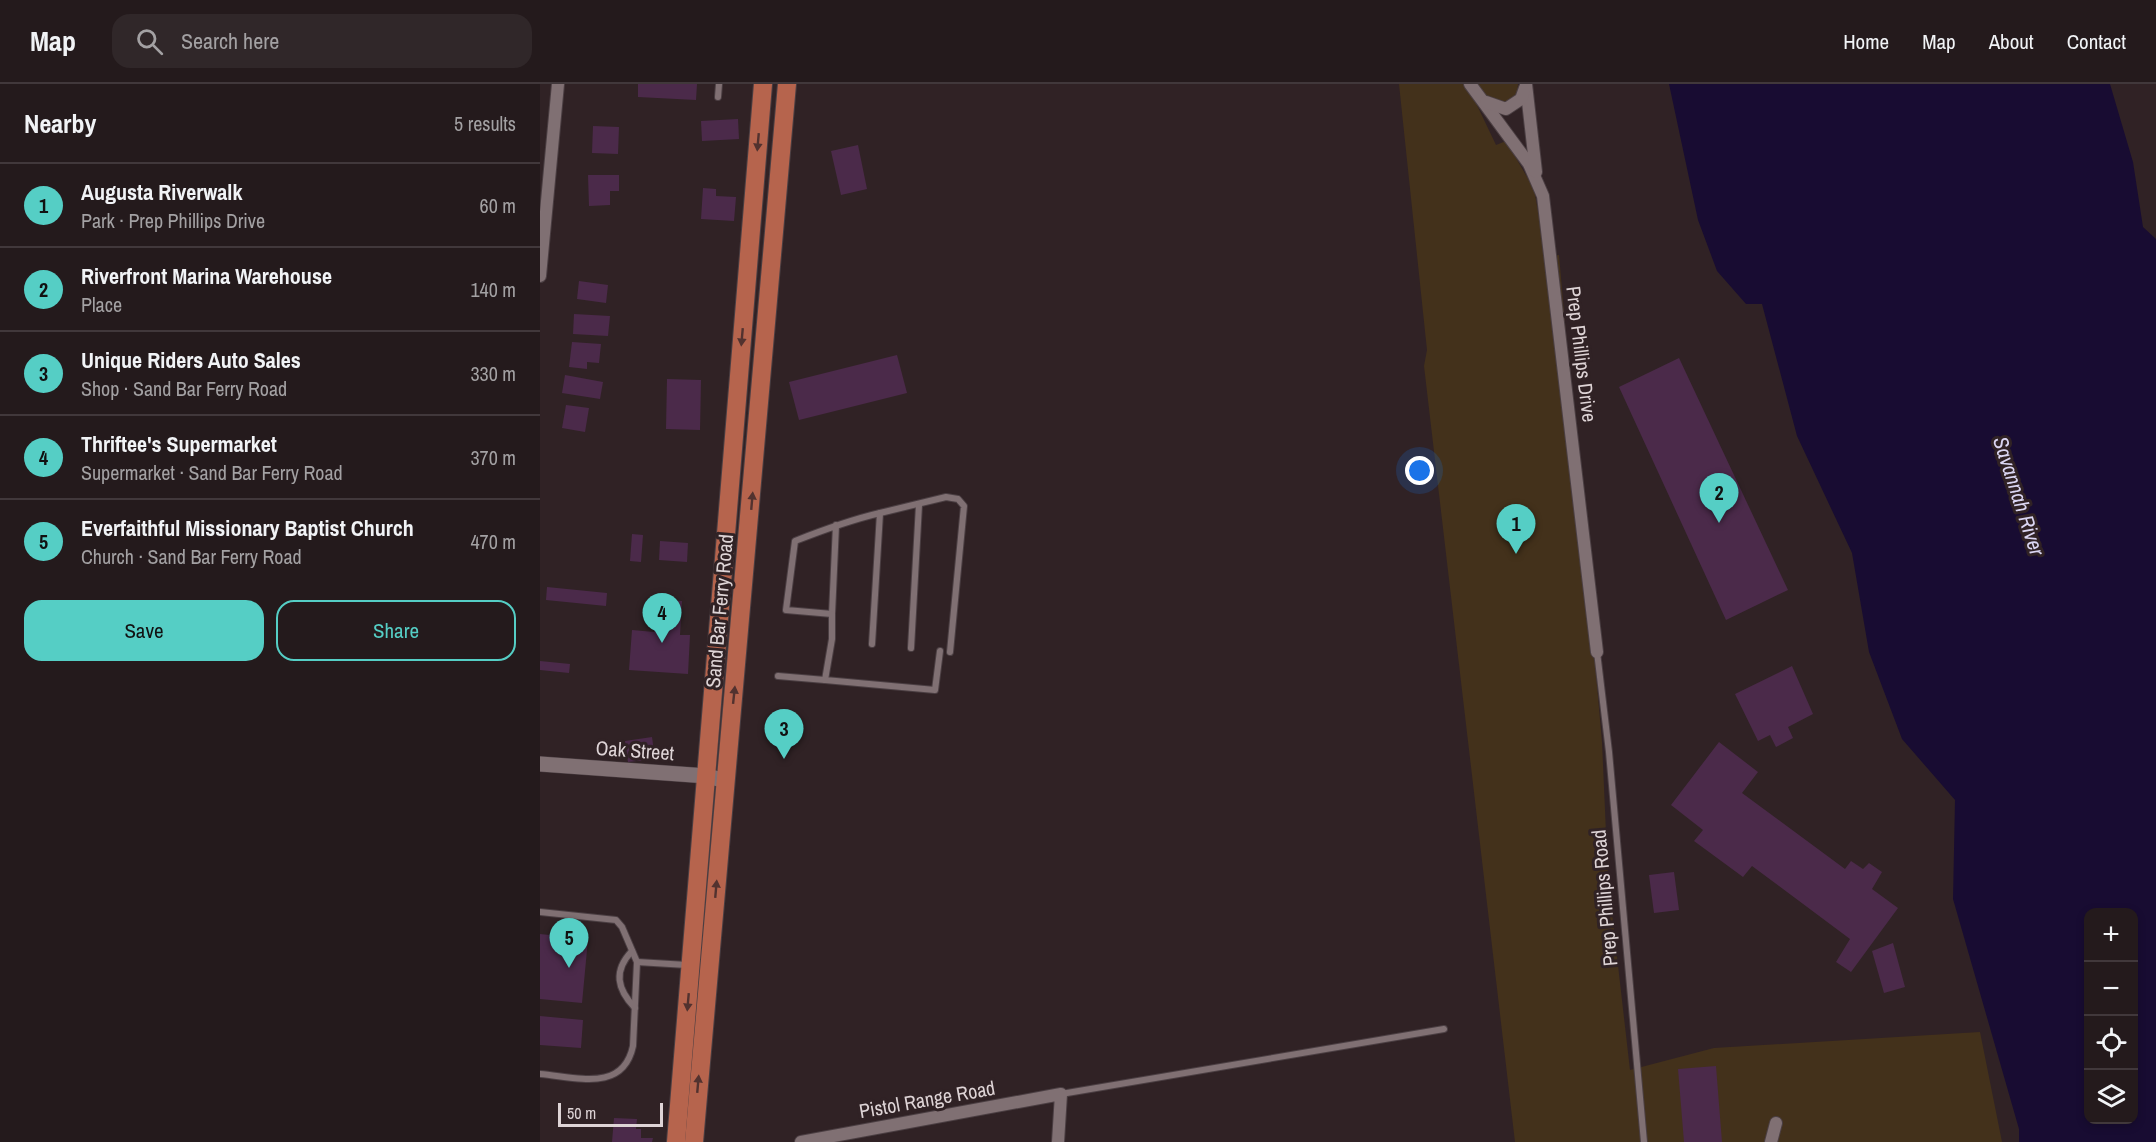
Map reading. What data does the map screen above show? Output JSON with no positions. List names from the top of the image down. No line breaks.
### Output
{"streets":{"main road":["Sand Bar Ferry Road"],"street":["Prep Phillips Drive","Oak Street","Pistol Range Road"],"lane":["Prep Phillips Road"]},"crossings":[["Prep Phillips Drive","Prep Phillips Road"],["Sand Bar Ferry Road","Oak Street"]],"water":["Savannah River"],"scale_bar":"50 m","page":{"header":"Map","search":"Search here","nav":["Home","Map","About","Contact"],"heading":["Nearby","5 results"],"list":[{"mark":"1","name":"Augusta Riverwalk","note":"Park · Prep Phillips Drive","value":"60 m"},{"mark":"2","name":"Riverfront Marina Warehouse","note":"Place","value":"140 m"},{"mark":"3","name":"Unique Riders Auto Sales","note":"Shop · Sand Bar Ferry Road","value":"330 m"},{"mark":"4","name":"Thriftee's Supermarket","note":"Supermarket · Sand Bar Ferry Road","value":"370 m"},{"mark":"5","name":"Everfaithful Missionary Baptist Church","note":"Church · Sand Bar Ferry Road","value":"470 m"}],"pins":["2","1","4","3","5"],"buttons":["Save","Share"],"map_buttons":["+","−"],"scale":"50 m"}}
